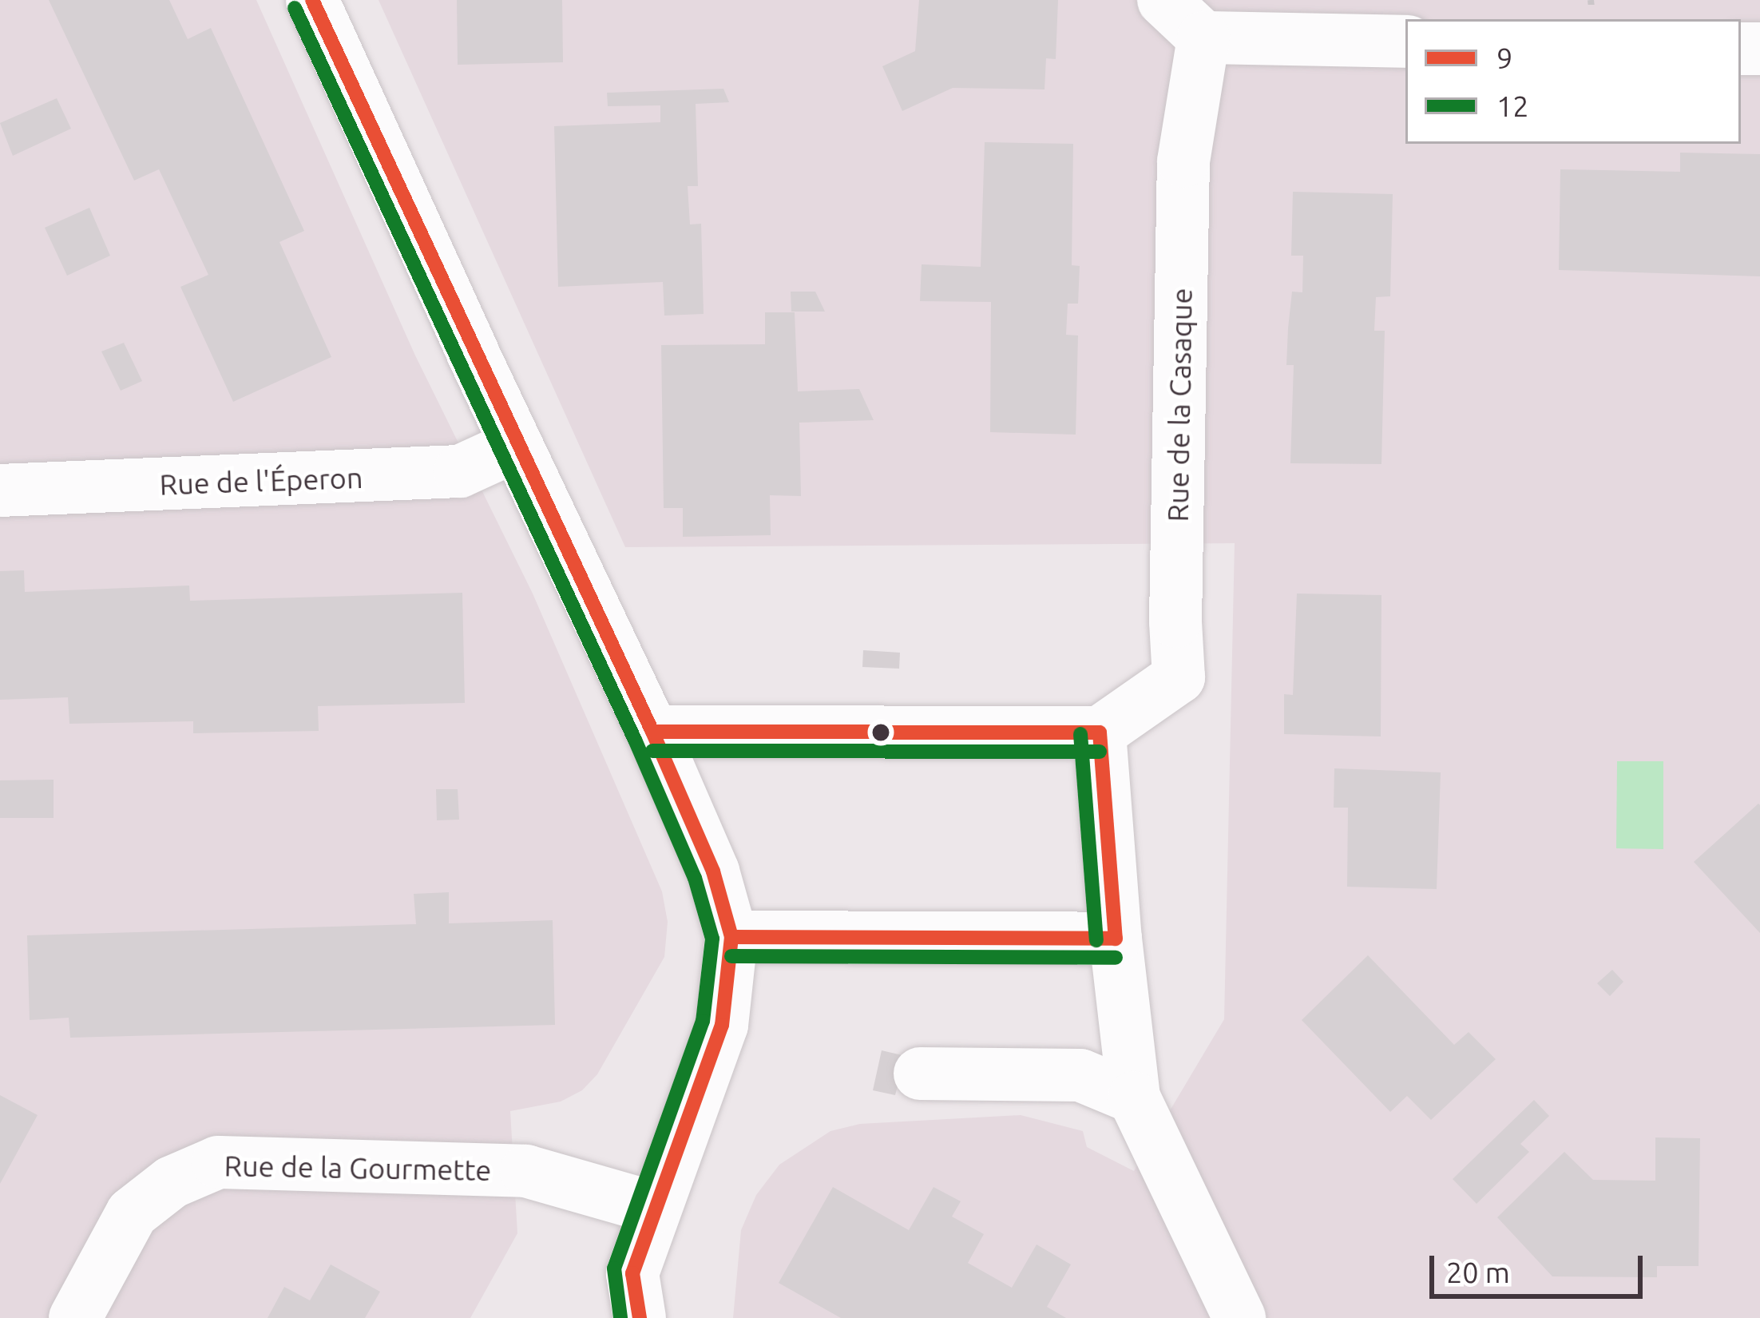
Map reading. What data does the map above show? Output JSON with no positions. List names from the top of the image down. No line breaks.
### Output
{"streets":{"street":["Rue de la Casaque","Rue de l'Éperon","Rue de la Gourmette"]},"lines":["transit line 9","transit line 12"],"legend":["9","12"],"scale_bar":"20 m"}
